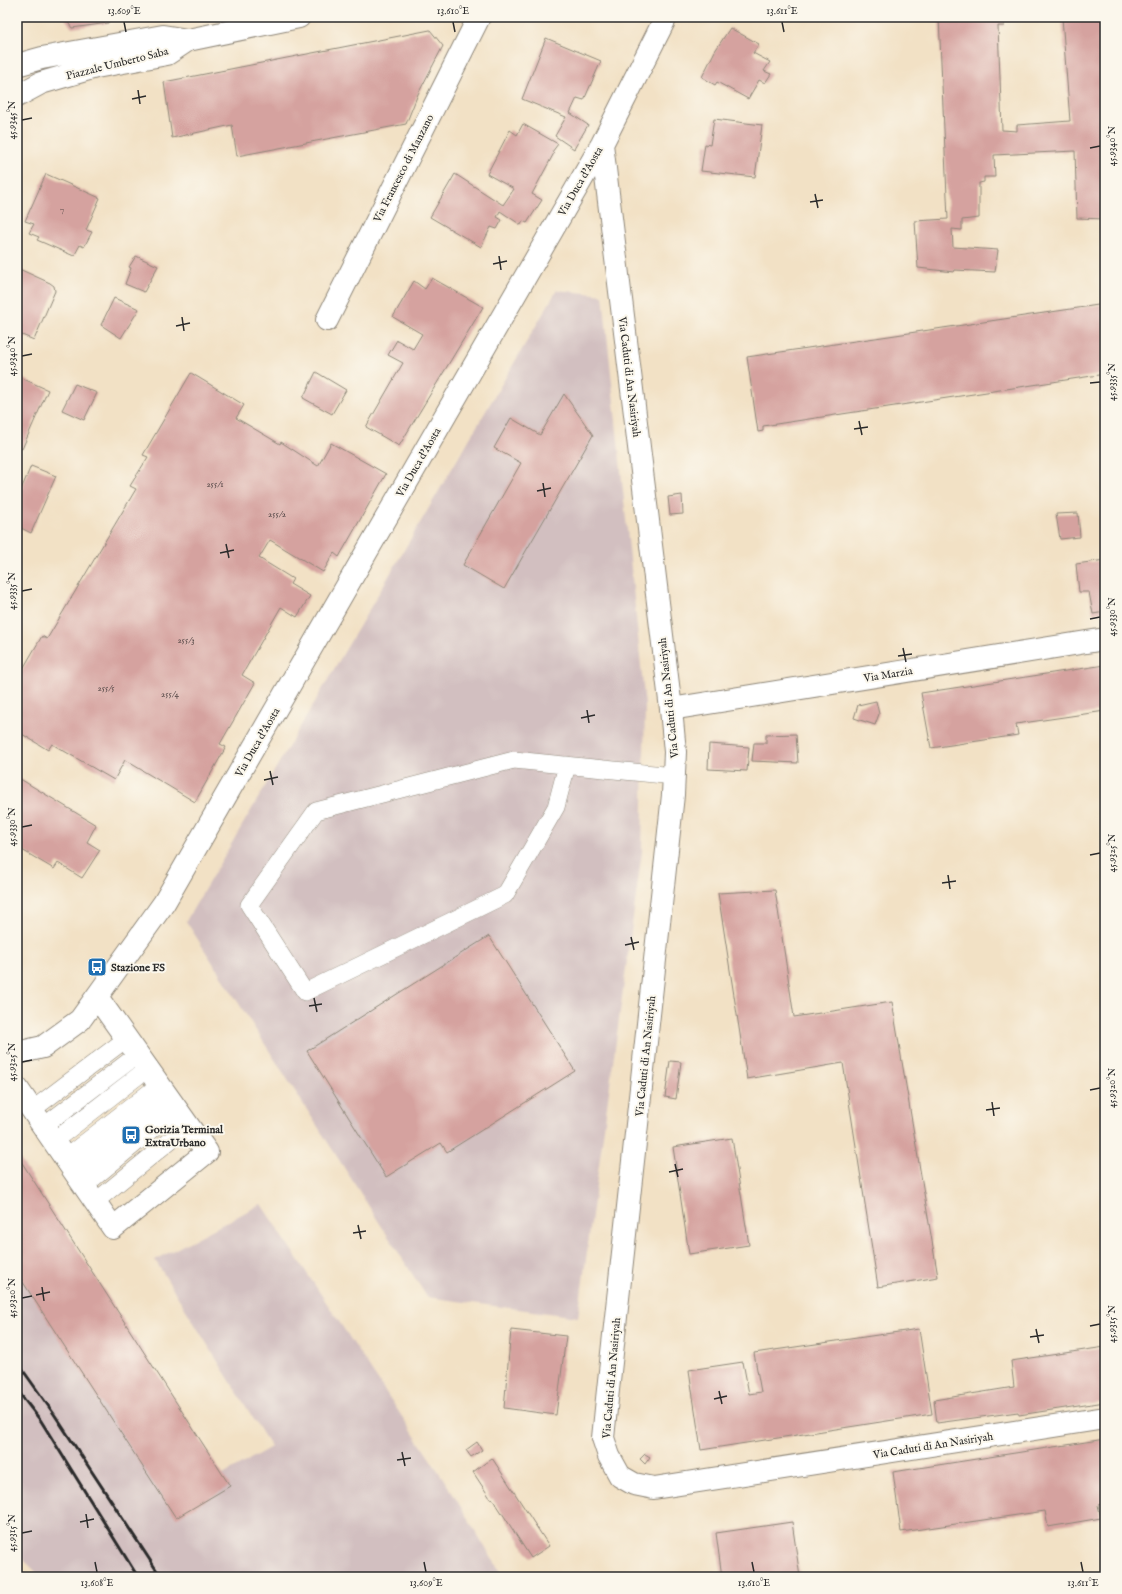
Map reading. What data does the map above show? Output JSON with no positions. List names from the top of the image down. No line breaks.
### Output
{"streets":{"street":["Piazzale Umberto Saba","Via Francesco di Manzano","Via Duca d'Aosta","Via Caduti di An Nasiriyah","Via Marzia"]},"crossings":[["Via Duca d'Aosta","Via Caduti di An Nasiriyah"],["Via Caduti di An Nasiriyah","Via Marzia"]],"places":{"bus stop":["Stazione FS","Gorizia Terminal ExtraUrbano"]},"house_numbers":["7","255/1","255/2","255/3","255/5","255/4"],"coordinates":["13.609°E","13.610°E","13.611°E","45.9345°N","45.9340°N","45.9335°N","45.9330°N","45.9325°N","45.9320°N","45.9315°N","13.608°E"]}
